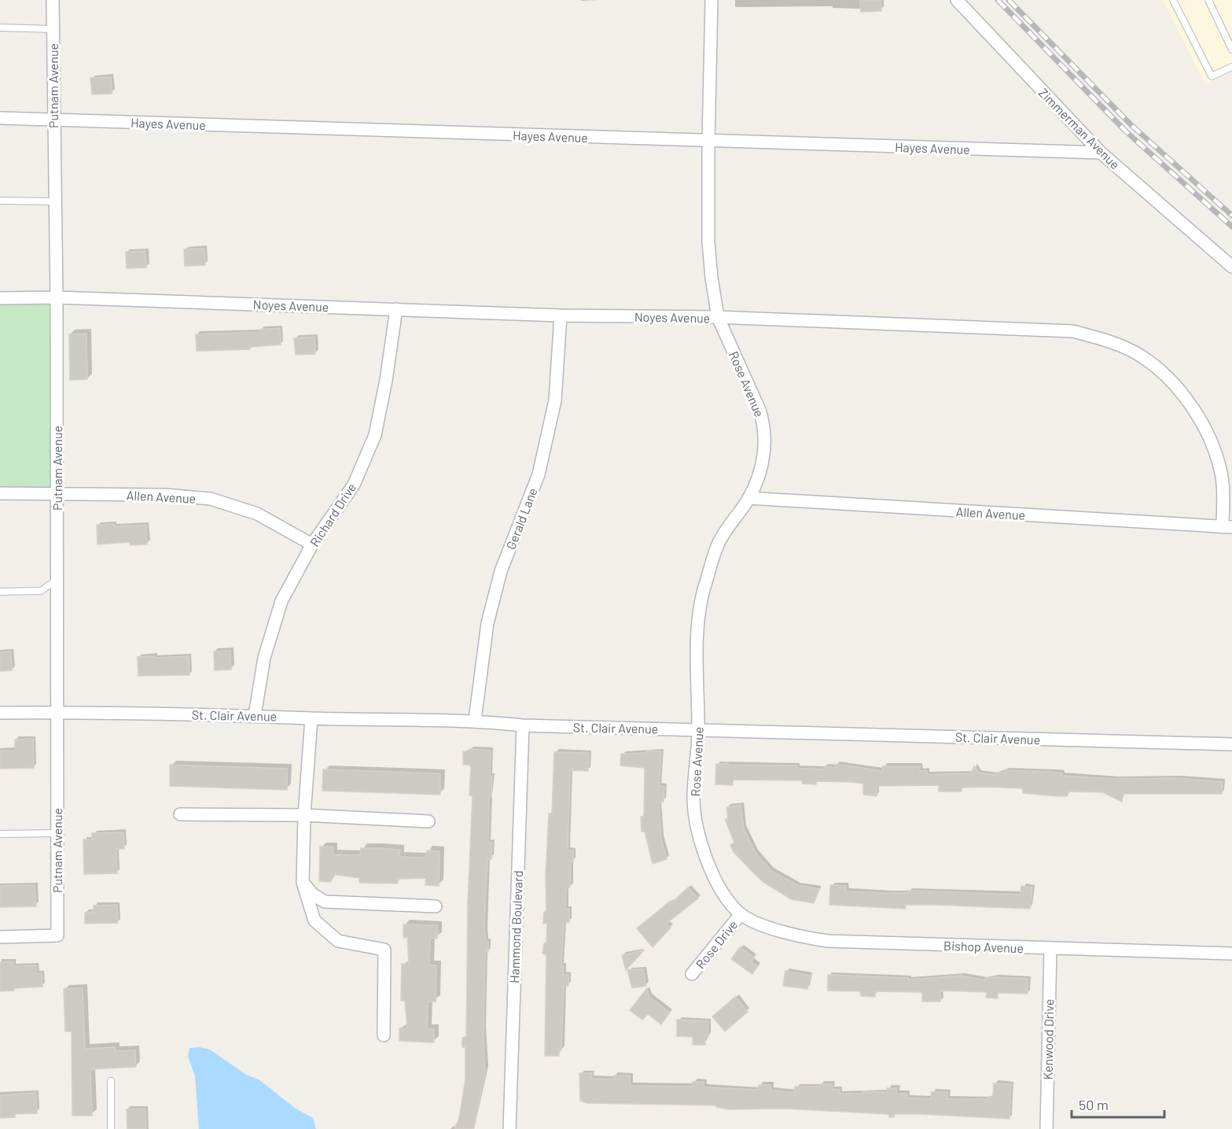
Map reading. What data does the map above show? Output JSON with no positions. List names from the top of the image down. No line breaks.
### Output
{"streets":{"street":["Putnam Avenue","Hayes Avenue","Zimmerman Avenue","Noyes Avenue","Rose Avenue","Allen Avenue","Richard Drive","Gerald Lane","St. Clair Avenue","Hammond Boulevard","Rose Drive","Bishop Avenue","Kenwood Drive"]},"crossings":[["Putnam Avenue","Hayes Avenue"],["Putnam Avenue","Noyes Avenue"],["Putnam Avenue","Allen Avenue"],["Putnam Avenue","St. Clair Avenue"],["Hayes Avenue","Zimmerman Avenue"],["Hayes Avenue","Rose Avenue"],["Noyes Avenue","Rose Avenue"],["Noyes Avenue","Allen Avenue"],["Noyes Avenue","Richard Drive"],["Noyes Avenue","Gerald Lane"],["Rose Avenue","Allen Avenue"],["Rose Avenue","St. Clair Avenue"],["Rose Avenue","Rose Drive"],["Rose Avenue","Bishop Avenue"],["Allen Avenue","Richard Drive"],["Richard Drive","St. Clair Avenue"],["Gerald Lane","St. Clair Avenue"],["St. Clair Avenue","Hammond Boulevard"],["Rose Drive","Bishop Avenue"],["Bishop Avenue","Kenwood Drive"]],"scale_bar":"50 m"}
